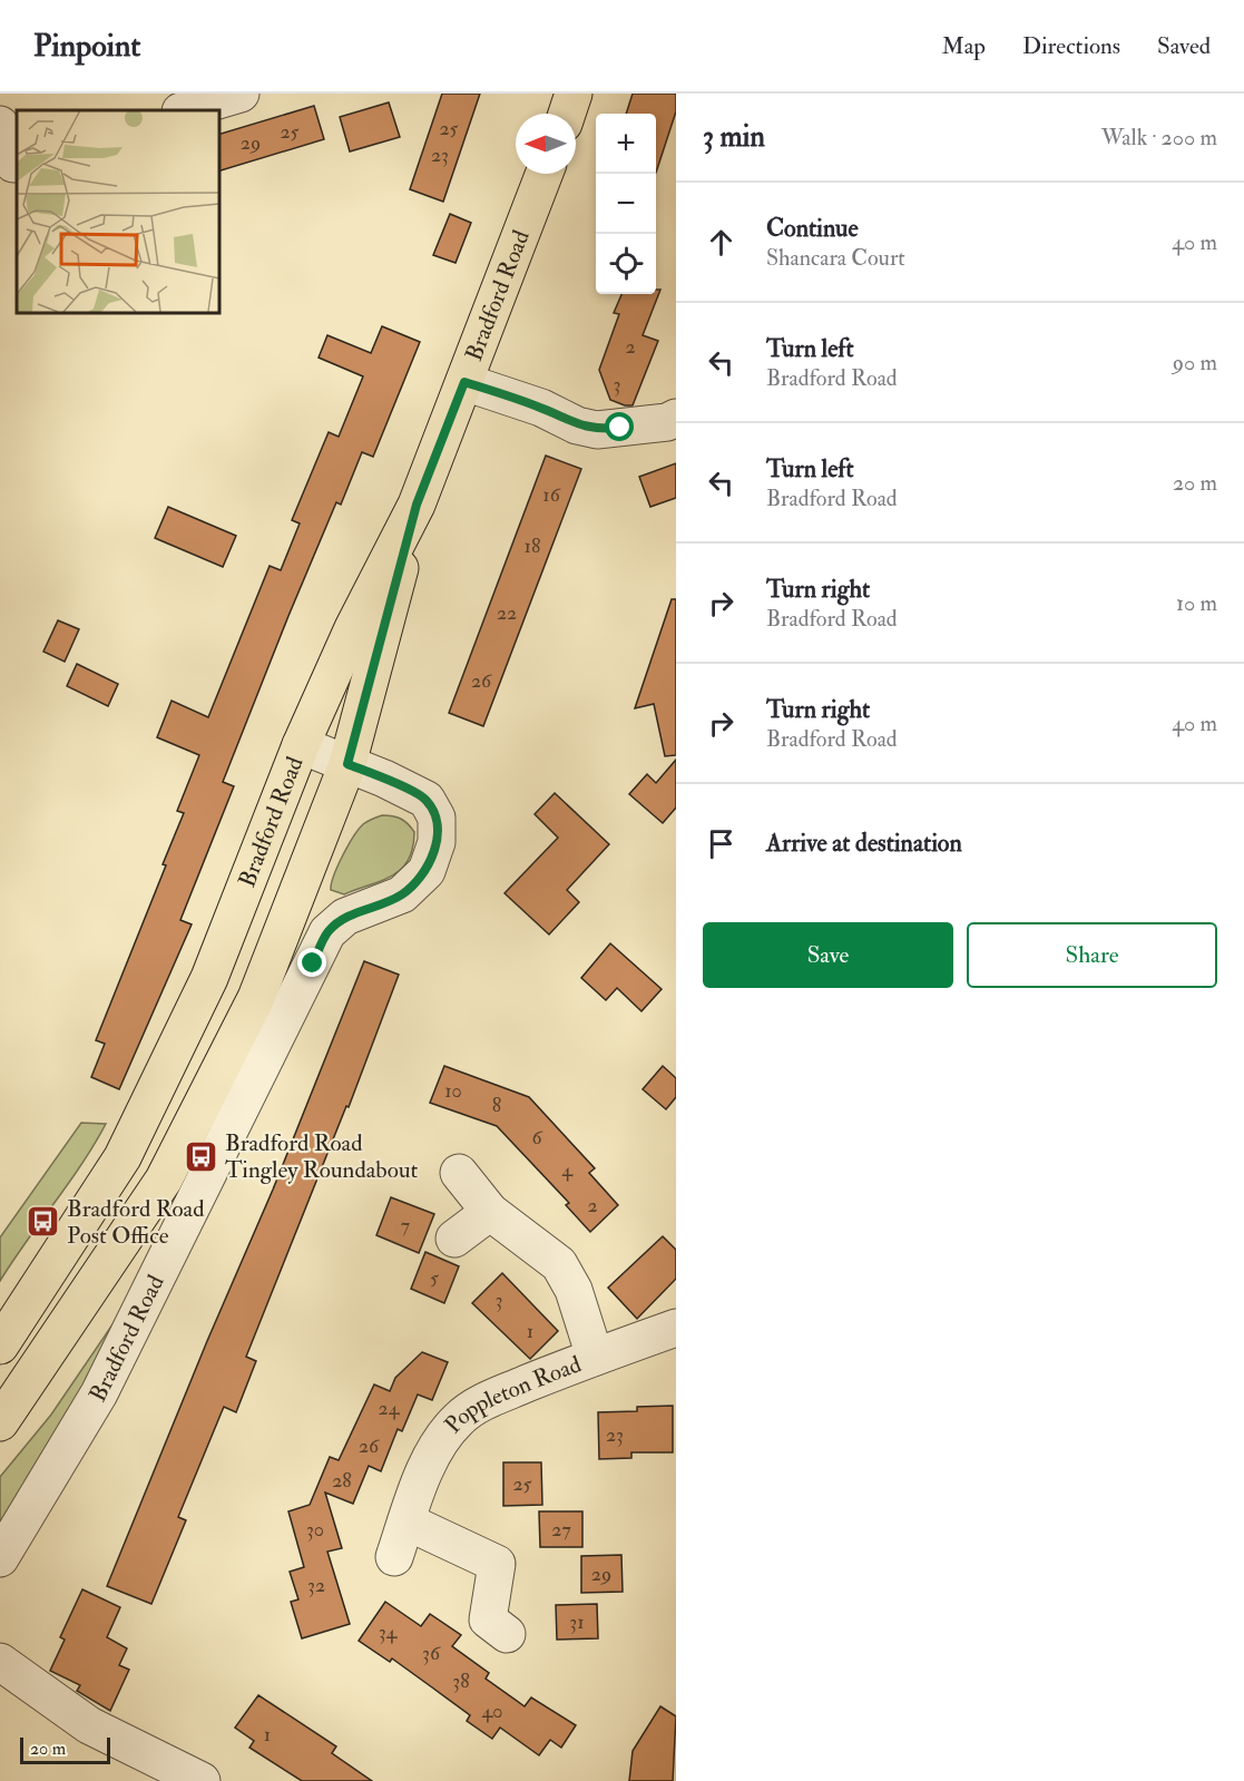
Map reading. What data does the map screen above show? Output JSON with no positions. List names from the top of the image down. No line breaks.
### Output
{"streets":{"main road":["Bradford Road"],"street":["Poppleton Road"]},"places":{"bus stop":["Bradford Road Tingley Roundabout","Bradford Road Post Office"]},"house_numbers":["25","25","29","23","2","3","16","18","22","26","10","8","6","4","2","7","5","3","1","24","23","26","28","25","30","27","29","32","31","34","36","38","40","1"],"scale_bar":"20 m","north":"left","page":{"header":"Pinpoint","nav":["Map","Directions","Saved"],"heading":["3 min","Walk · 200 m"],"map_buttons":["+","−"],"list":[["Continue","Shancara Court","40 m"],["Turn left","Bradford Road","90 m"],["Turn left","Bradford Road","20 m"],["Turn right","Bradford Road","10 m"],["Turn right","Bradford Road","40 m"],"Arrive at destination"],"buttons":["Save","Share"],"scale":"20 m"}}
